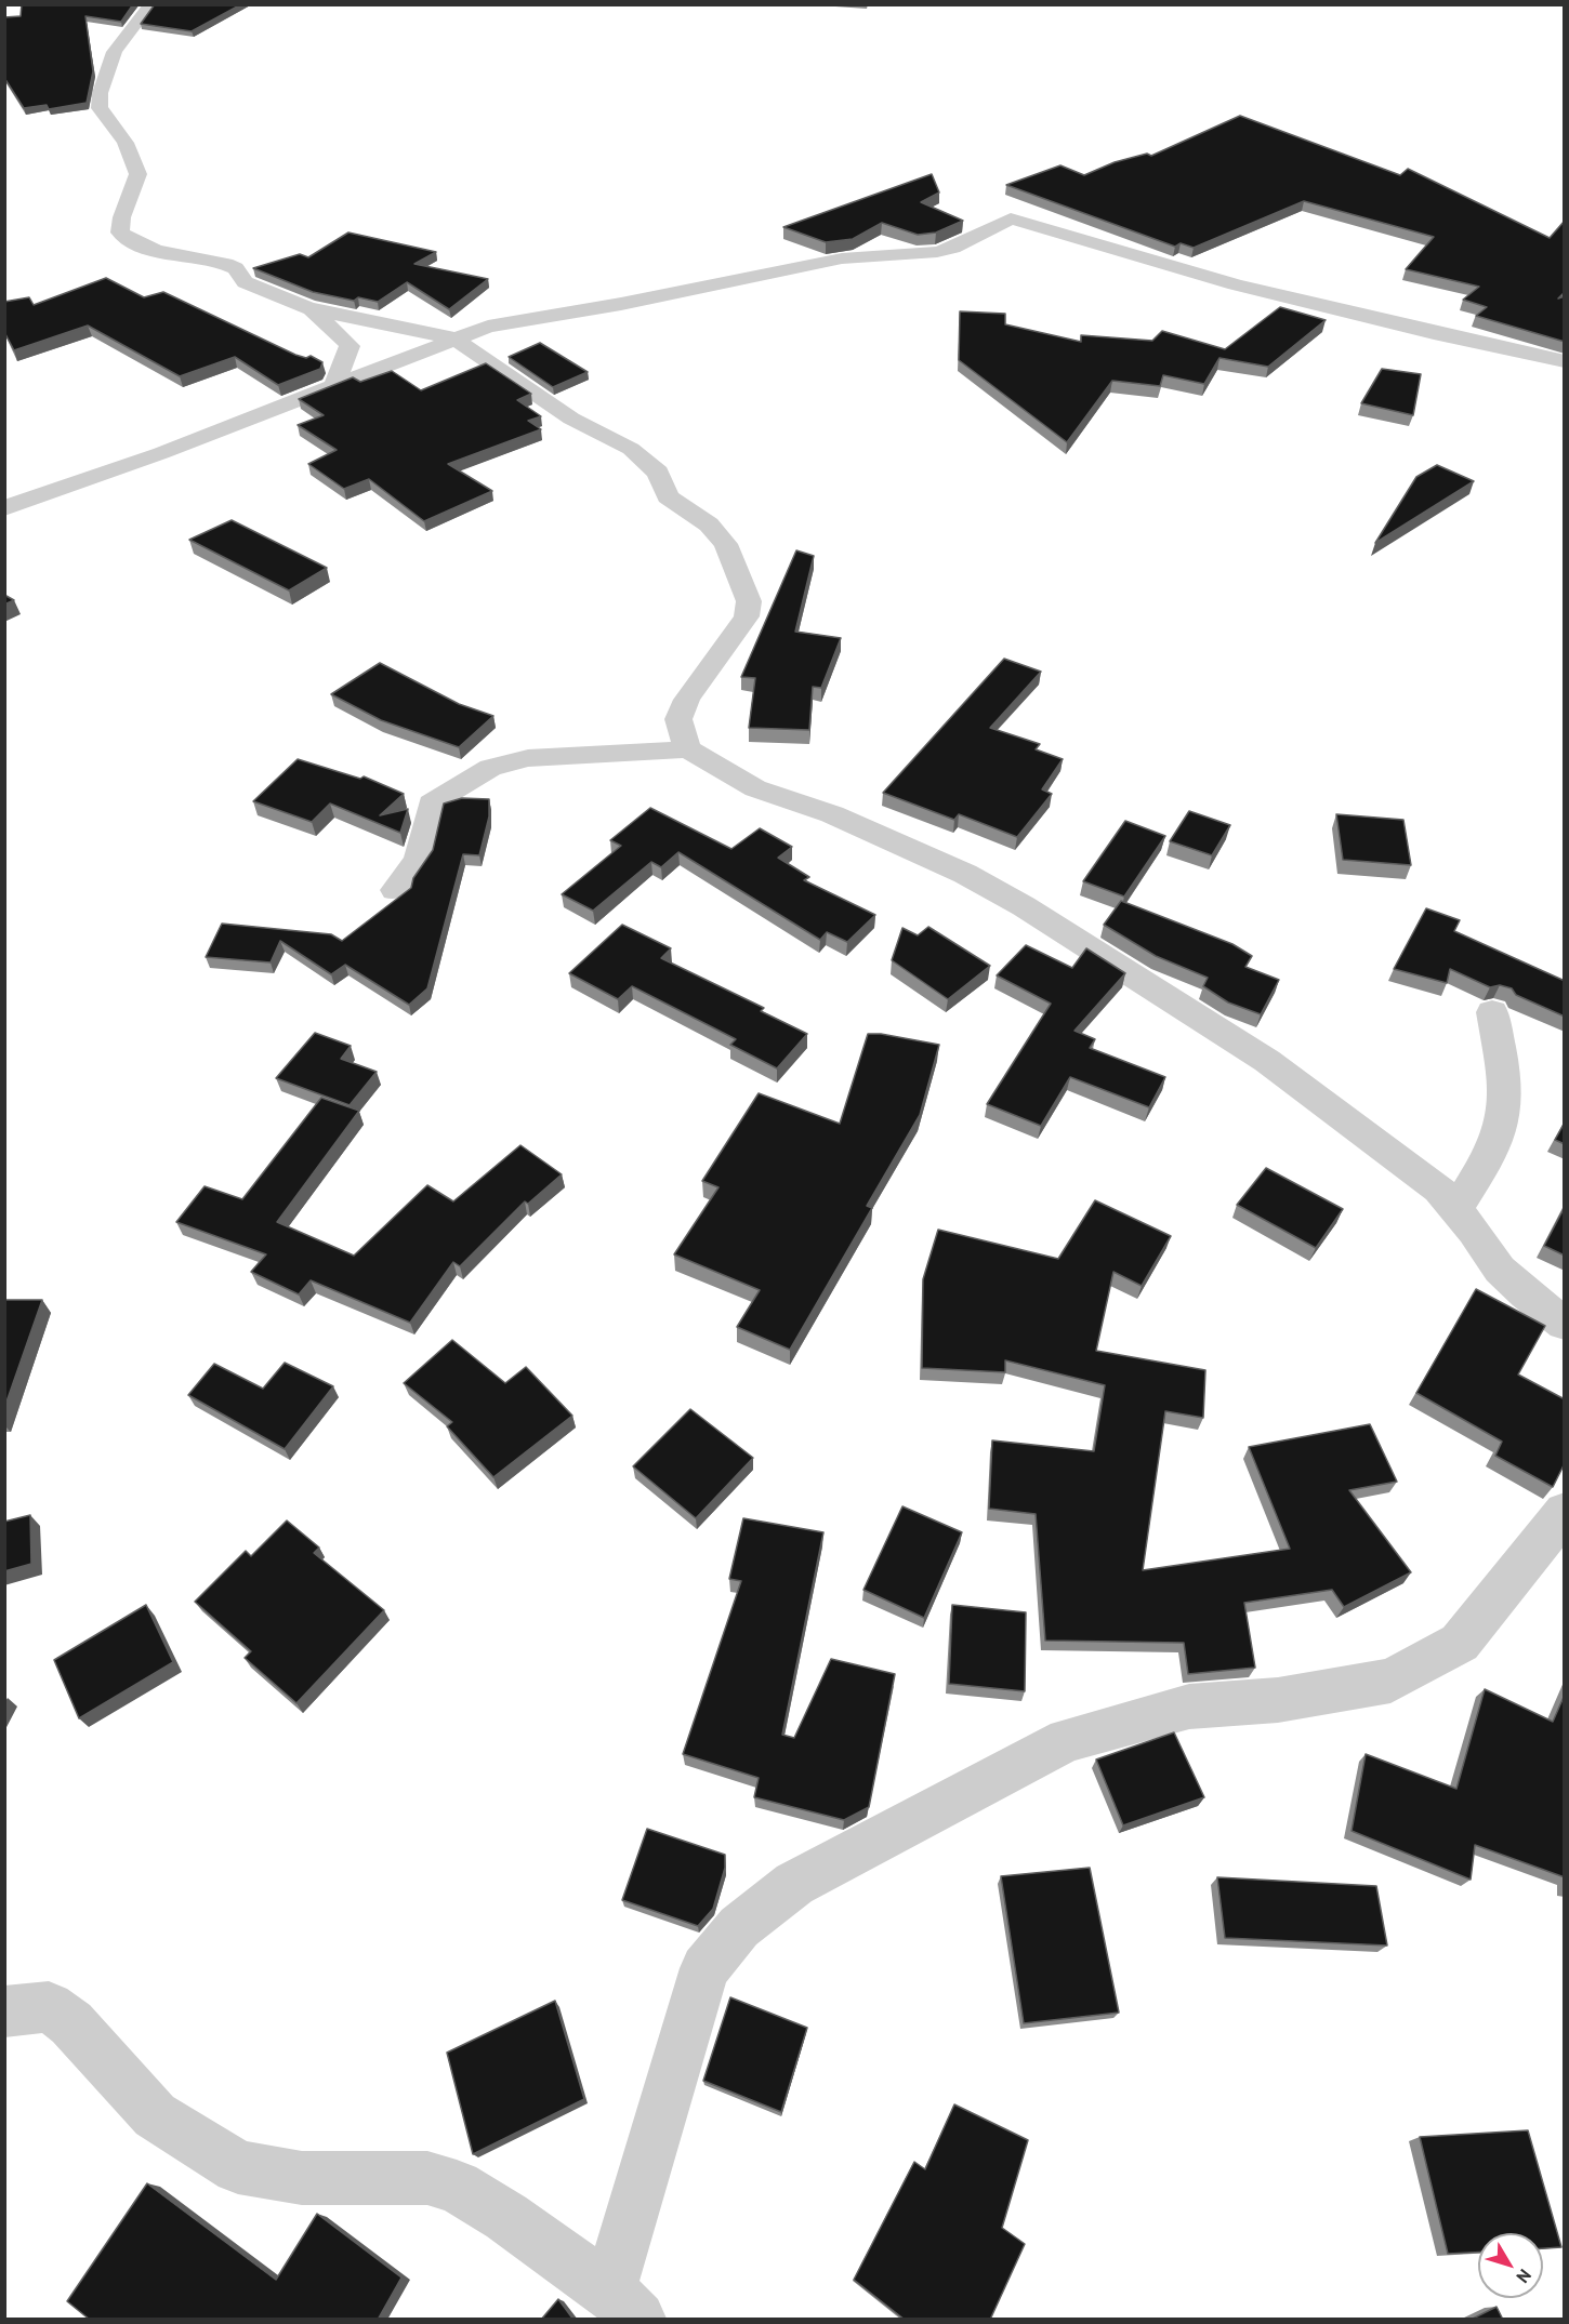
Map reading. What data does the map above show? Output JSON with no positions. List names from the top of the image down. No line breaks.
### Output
{"north":"bottom right"}
